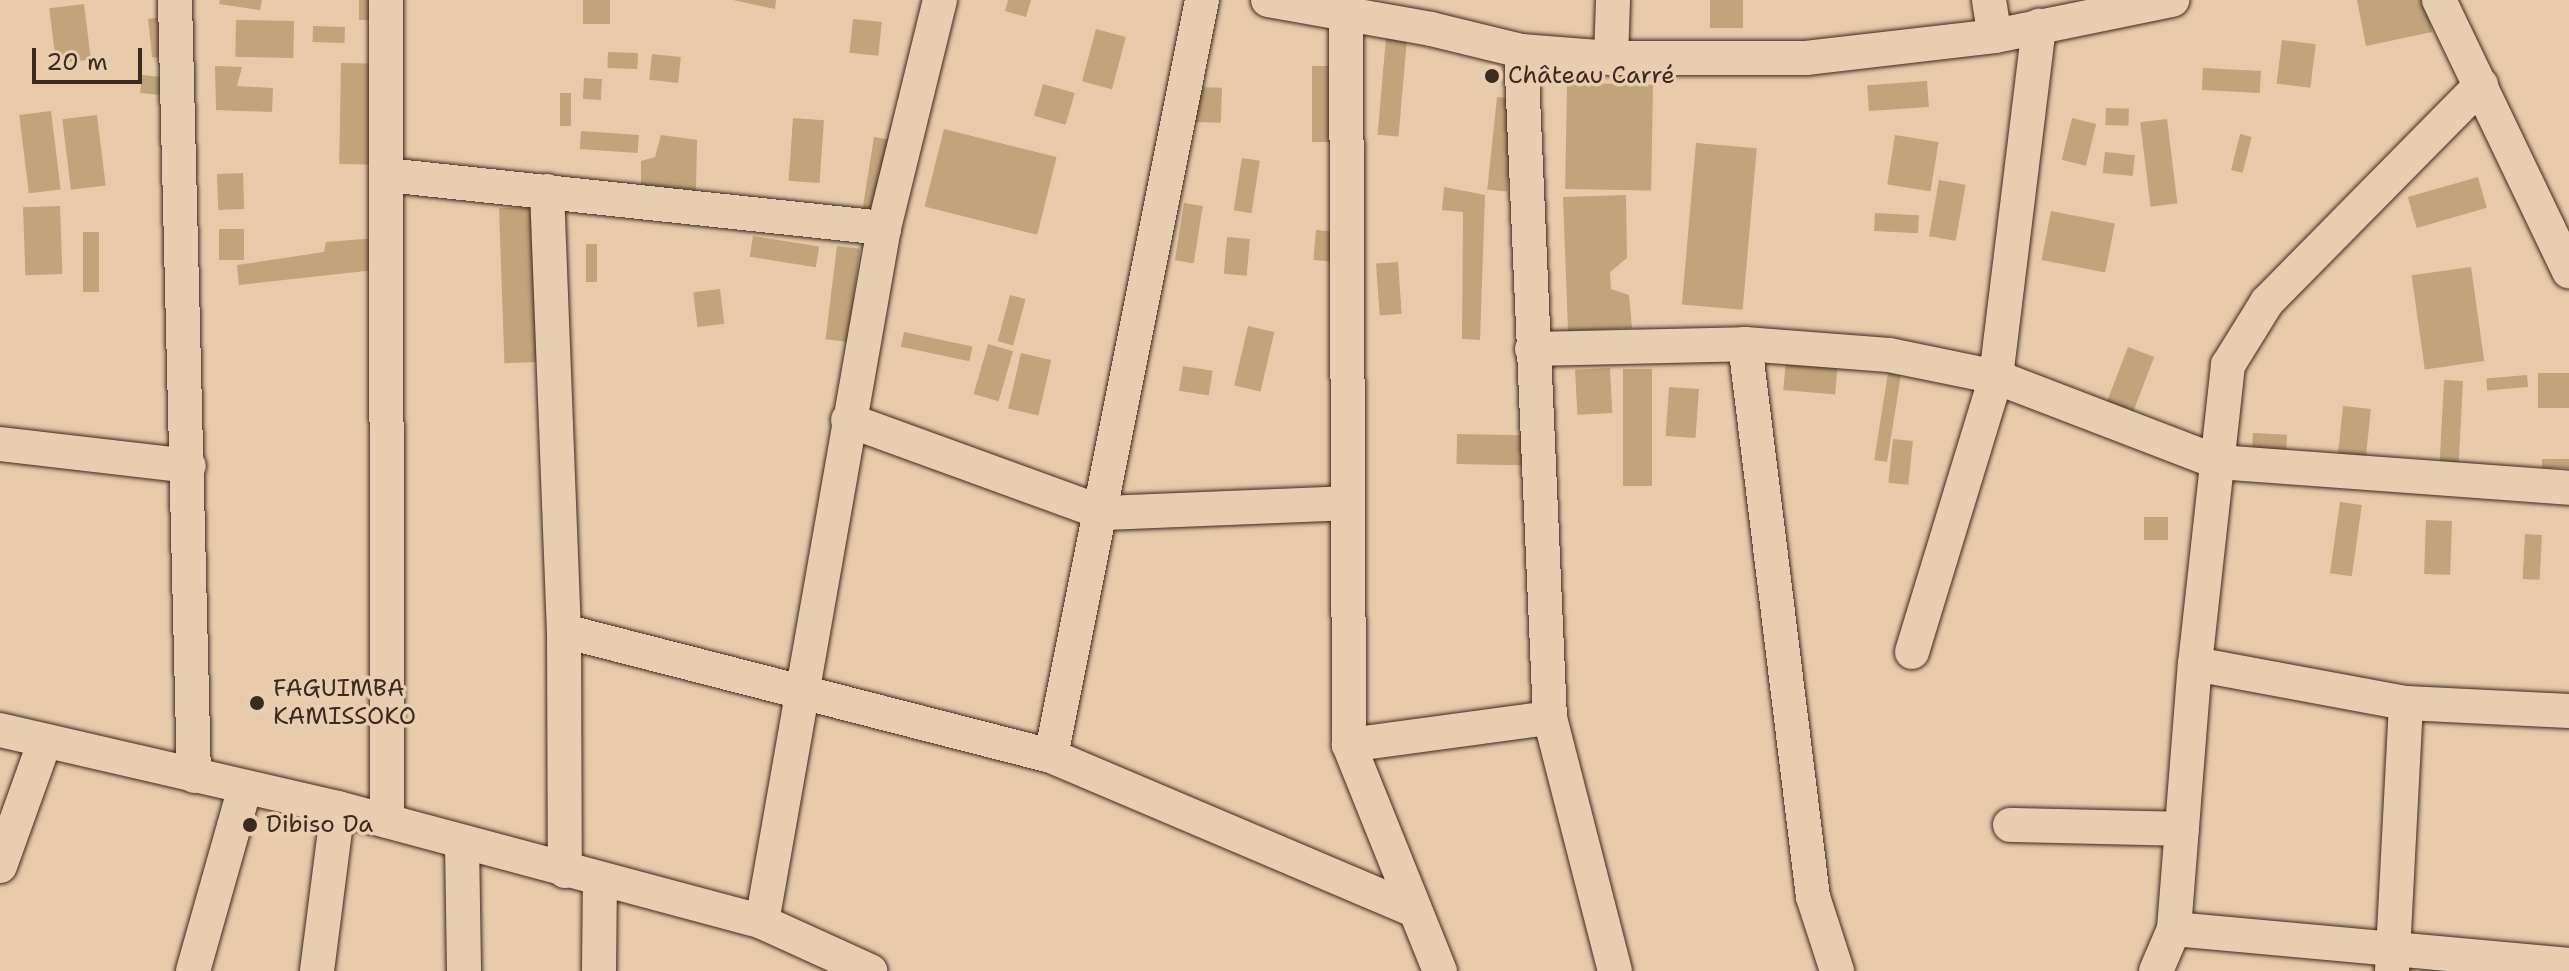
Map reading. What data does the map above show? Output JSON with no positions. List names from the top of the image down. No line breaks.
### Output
{"places":["Château Carré","FAGUIMBA KAMISSOKO","Dibiso Da"],"scale_bar":"20 m"}
